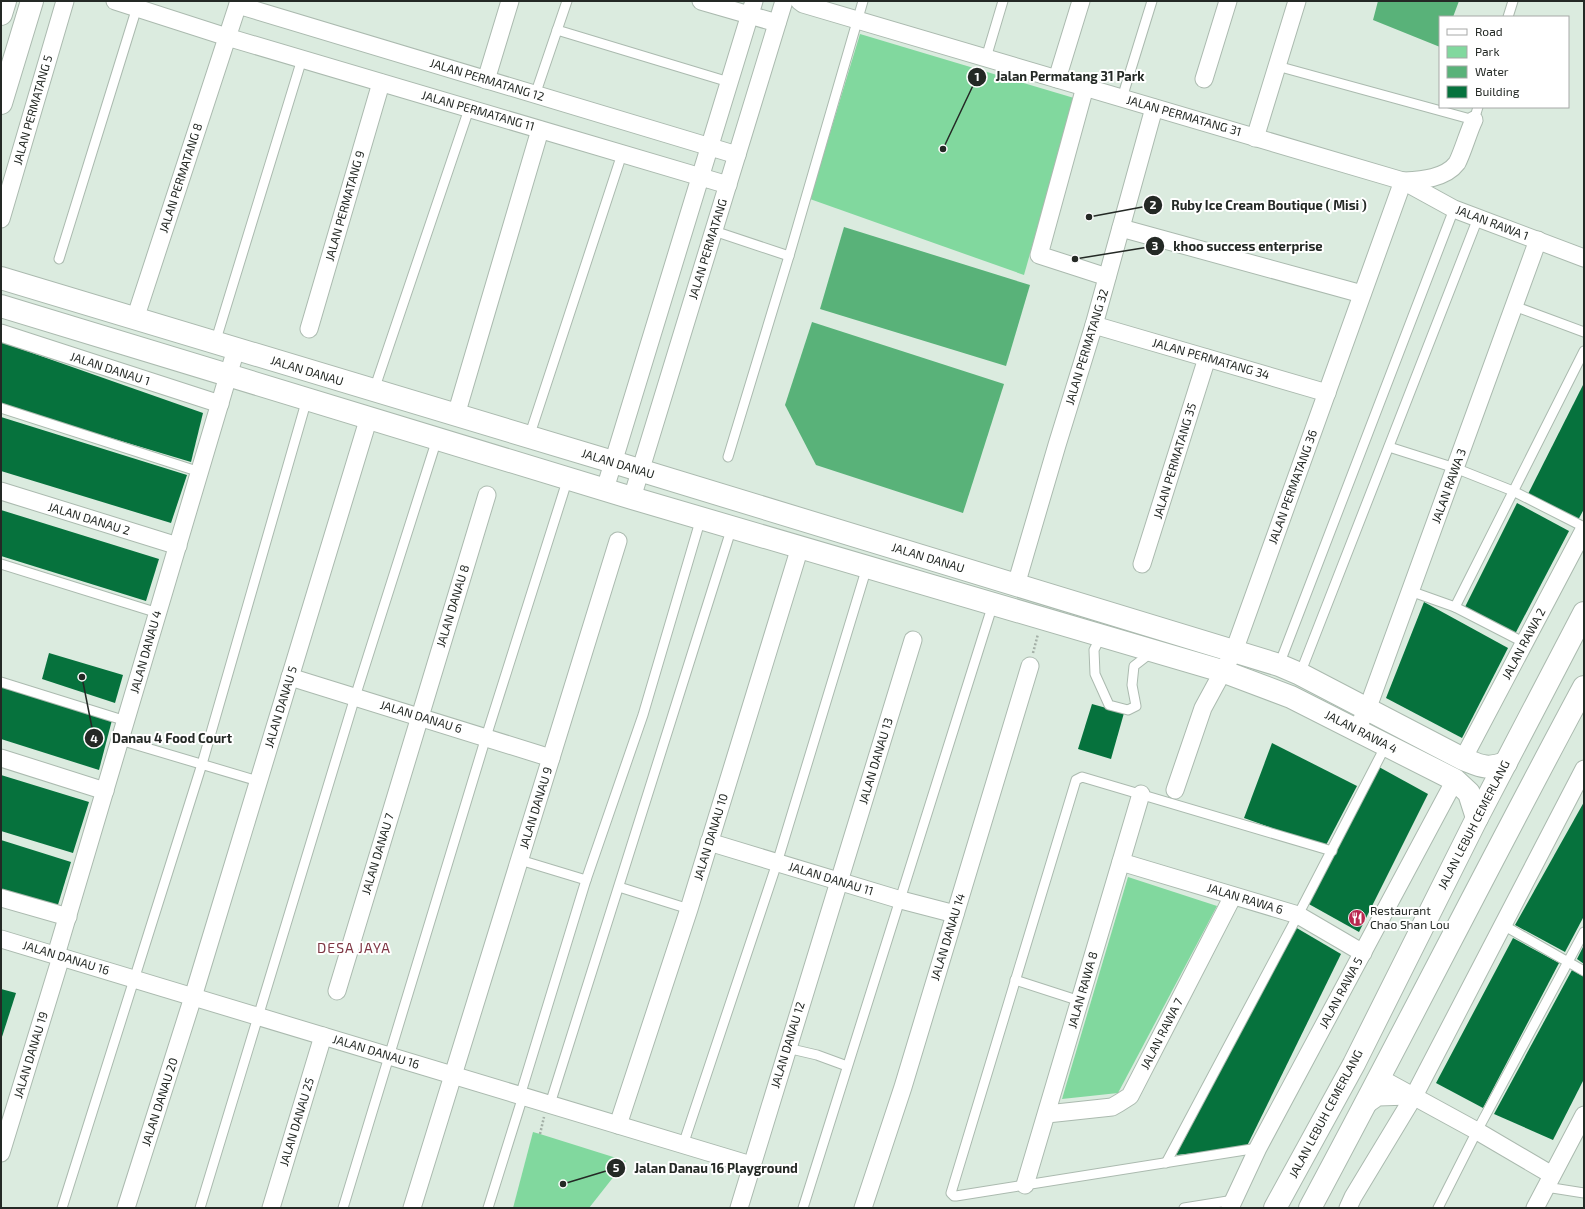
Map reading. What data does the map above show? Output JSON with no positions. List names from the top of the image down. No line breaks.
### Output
{"streets":{"street":["JALAN PERMATANG 12","JALAN PERMATANG 5","JALAN PERMATANG 11","JALAN PERMATANG 31","JALAN PERMATANG 8","JALAN PERMATANG 9","JALAN RAWA 1","JALAN PERMATANG","JALAN PERMATANG 32","JALAN PERMATANG 34","JALAN DANAU 1","JALAN DANAU","JALAN PERMATANG 35","JALAN RAWA 3","JALAN PERMATANG 36","JALAN DANAU 2","JALAN DANAU 8","JALAN RAWA 2","JALAN DANAU 4","JALAN DANAU 5","JALAN DANAU 6","JALAN RAWA 4","JALAN DANAU 13","JALAN DANAU 9","JALAN LEBUH CEMERLANG","JALAN DANAU 10","JALAN DANAU 7","JALAN DANAU 11","JALAN RAWA 6","JALAN DANAU 14","JALAN DANAU 16","JALAN RAWA 8","JALAN RAWA 5","JALAN RAWA 7","JALAN DANAU 12","JALAN DANAU 19","JALAN DANAU 20","JALAN DANAU 25"]},"crossings":[["JALAN PERMATANG 12","JALAN PERMATANG 8"],["JALAN PERMATANG 12","JALAN PERMATANG"],["JALAN PERMATANG 11","JALAN PERMATANG 8"],["JALAN PERMATANG 11","JALAN PERMATANG 9"],["JALAN PERMATANG 11","JALAN PERMATANG"],["JALAN PERMATANG 31","JALAN RAWA 1"],["JALAN PERMATANG 31","JALAN PERMATANG 32"],["JALAN PERMATANG 31","JALAN PERMATANG 36"],["JALAN PERMATANG 8","JALAN DANAU"],["JALAN RAWA 1","JALAN RAWA 3"],["JALAN RAWA 1","JALAN PERMATANG 36"],["JALAN PERMATANG","JALAN DANAU"],["JALAN PERMATANG 32","JALAN PERMATANG 34"],["JALAN PERMATANG 32","JALAN DANAU"],["JALAN PERMATANG 34","JALAN PERMATANG 35"],["JALAN PERMATANG 34","JALAN PERMATANG 36"],["JALAN DANAU 1","JALAN DANAU 4"],["JALAN DANAU","JALAN PERMATANG 36"],["JALAN DANAU","JALAN DANAU 4"],["JALAN DANAU","JALAN RAWA 4"],["JALAN RAWA 3","JALAN RAWA 4"],["JALAN PERMATANG 36","JALAN RAWA 4"],["JALAN DANAU 2","JALAN DANAU 4"],["JALAN DANAU 8","JALAN DANAU 6"],["JALAN DANAU 8","JALAN DANAU 7"],["JALAN RAWA 2","JALAN RAWA 4"],["JALAN DANAU 4","JALAN DANAU 16"],["JALAN DANAU 4","JALAN DANAU 19"],["JALAN DANAU 5","JALAN DANAU 6"],["JALAN DANAU 5","JALAN DANAU 16"],["JALAN DANAU 5","JALAN DANAU 20"],["JALAN DANAU 6","JALAN DANAU 9"],["JALAN DANAU 6","JALAN DANAU 7"],["JALAN RAWA 4","JALAN LEBUH CEMERLANG"],["JALAN RAWA 4","JALAN RAWA 5"],["JALAN DANAU 13","JALAN DANAU 11"],["JALAN DANAU 13","JALAN DANAU 12"],["JALAN DANAU 9","JALAN DANAU 16"],["JALAN DANAU 10","JALAN DANAU 11"],["JALAN DANAU 10","JALAN DANAU 16"],["JALAN DANAU 11","JALAN DANAU 14"],["JALAN DANAU 11","JALAN DANAU 12"],["JALAN RAWA 6","JALAN RAWA 8"],["JALAN RAWA 6","JALAN RAWA 5"],["JALAN RAWA 6","JALAN RAWA 7"],["JALAN DANAU 16","JALAN DANAU 12"],["JALAN DANAU 16","JALAN DANAU 19"],["JALAN DANAU 16","JALAN DANAU 20"],["JALAN DANAU 16","JALAN DANAU 25"],["JALAN RAWA 8","JALAN RAWA 7"]],"districts":["DESA JAYA"],"places":{"other":["Jalan Permatang 31 Park","Ruby Ice Cream Boutique ( Misi )","khoo success enterprise","Danau 4 Food Court","Jalan Danau 16 Playground"],"restaurant":["Restaurant Chao Shan Lou"]},"legend":["Road","Park","Water","Building"]}
